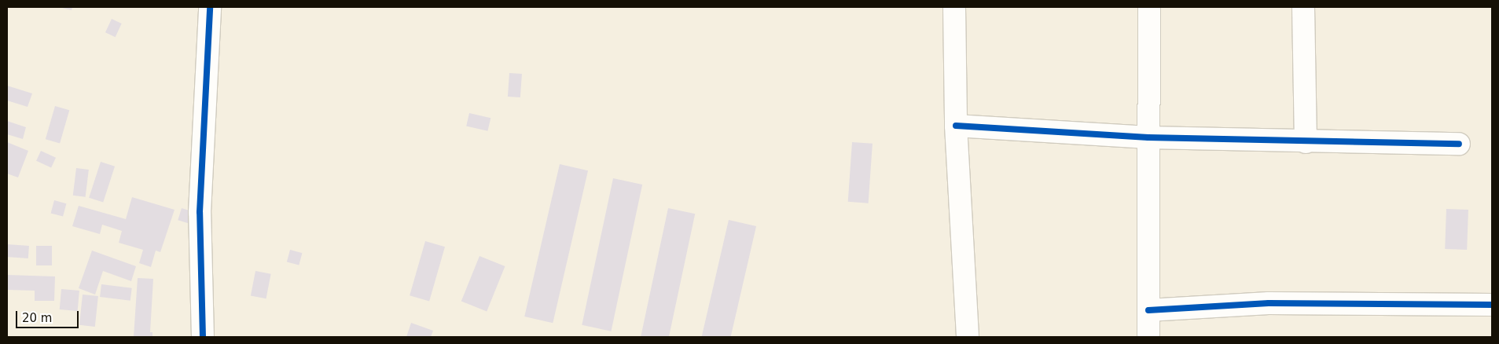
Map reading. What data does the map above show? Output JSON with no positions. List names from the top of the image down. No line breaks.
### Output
{"scale_bar":"20 m"}
